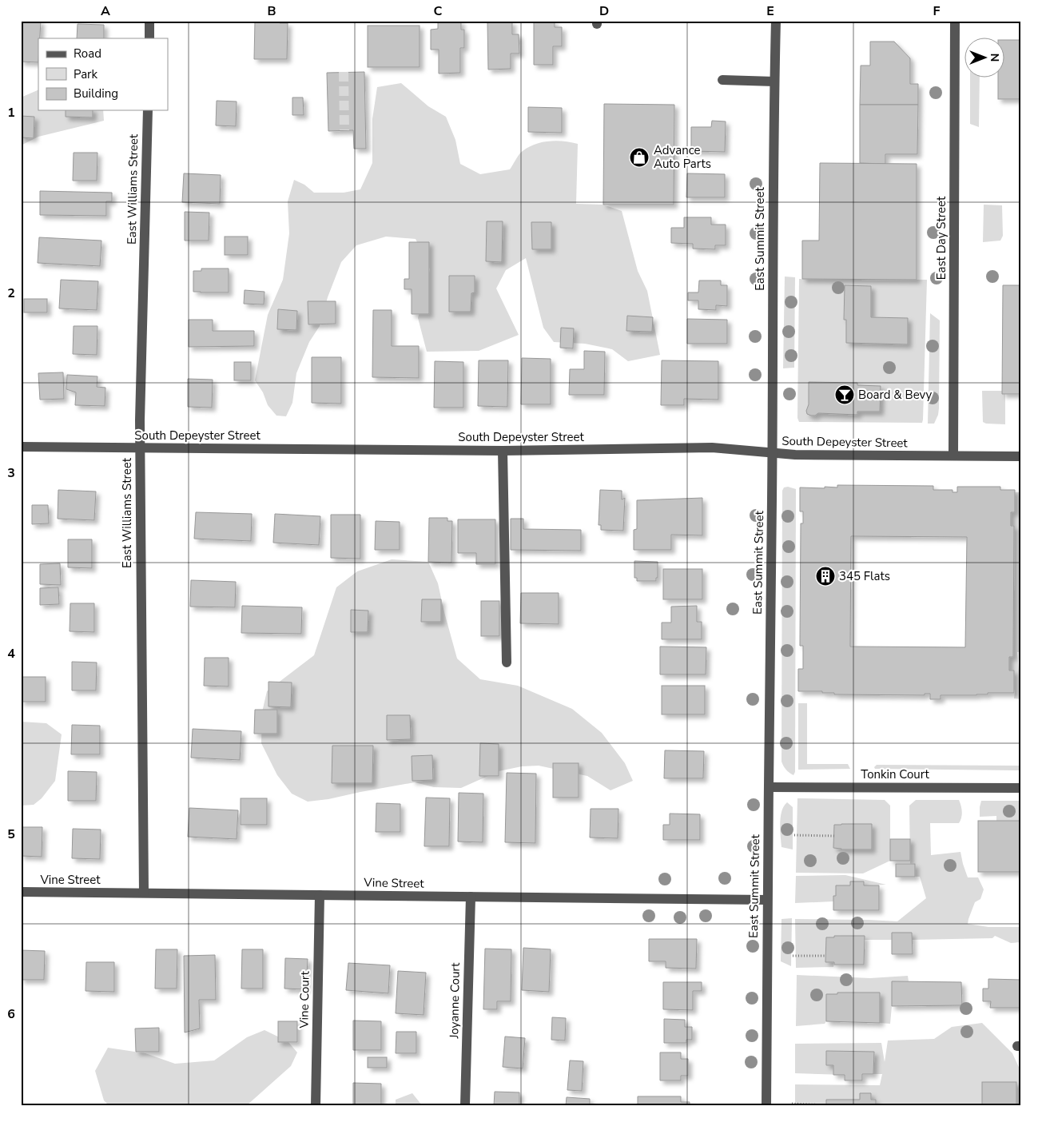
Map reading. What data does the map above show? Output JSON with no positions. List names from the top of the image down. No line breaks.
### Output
{"streets":{"street":["East Williams Street","East Day Street","East Summit Street","South Depeyster Street","Tonkin Court","Vine Street","Vine Court","Joyanne Court"]},"crossings":[["East Williams Street","South Depeyster Street"],["East Williams Street","Vine Street"],["East Day Street","South Depeyster Street"],["East Summit Street","South Depeyster Street"],["East Summit Street","Tonkin Court"],["East Summit Street","Vine Street"],["Vine Street","Vine Court"],["Vine Street","Joyanne Court"]],"places":{"shop":["Advance Auto Parts"],"bar":["Board & Bevy"],"building":["345 Flats"]},"legend":["Road","Park","Building"],"north":"right","grid":{"columns":["A","B","C","D","E","F"],"rows":["1","2","3","4","5","6"]}}
